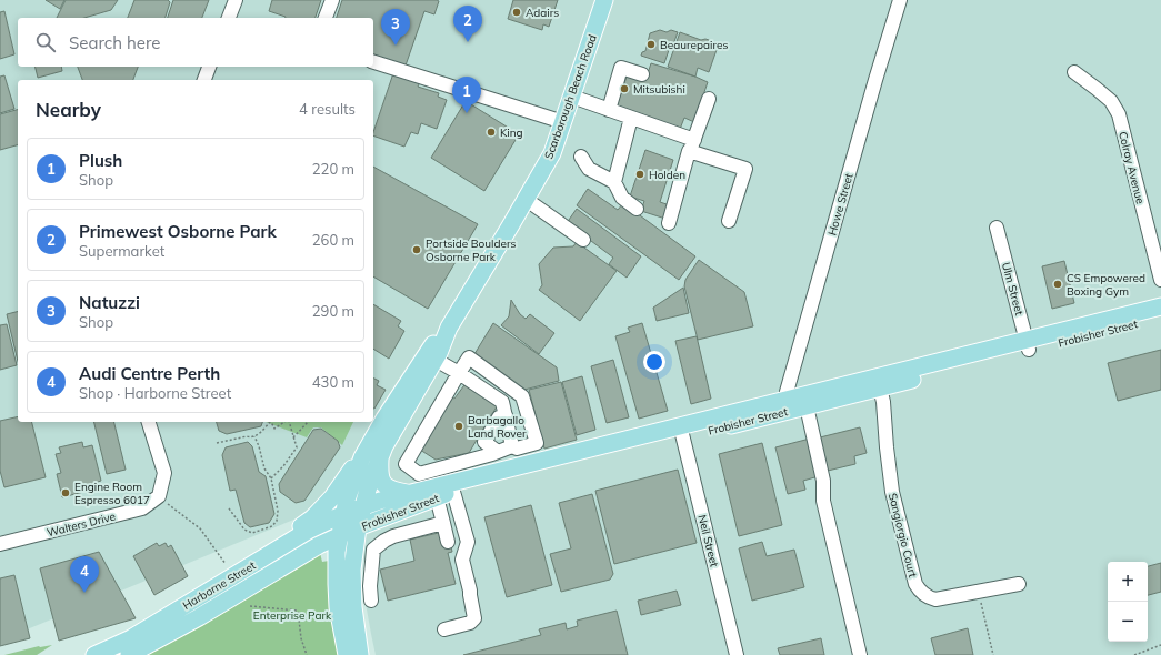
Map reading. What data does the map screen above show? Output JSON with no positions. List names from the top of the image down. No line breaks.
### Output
{"streets":{"main road":["Scarborough Beach Road","Frobisher Street","Harborne Street"],"street":["Colray Avenue","Howe Street","Ulm Street","Walters Drive","Sangiorgio Court","Neil Street"]},"crossings":[["Scarborough Beach Road","Frobisher Street"],["Scarborough Beach Road","Harborne Street"],["Howe Street","Frobisher Street"],["Ulm Street","Frobisher Street"],["Frobisher Street","Sangiorgio Court"],["Frobisher Street","Neil Street"],["Frobisher Street","Harborne Street"]],"parks":["Enterprise Park"],"places":["Adairs","Beaurepaires","Mitsubishi","King","Holden","Portside Boulders Osborne Park","CS Empowered Boxing Gym","Barbagallo Land Rover","Engine Room Espresso 6017"],"page":{"pins":["2","3","1","4"],"search":"Search here","heading":["Nearby","4 results"],"list":[{"mark":"1","name":"Plush","note":"Shop","value":"220 m"},{"mark":"2","name":"Primewest Osborne Park","note":"Supermarket","value":"260 m"},{"mark":"3","name":"Natuzzi","note":"Shop","value":"290 m"},{"mark":"4","name":"Audi Centre Perth","note":"Shop · Harborne Street","value":"430 m"}],"map_buttons":["+","−"]}}
